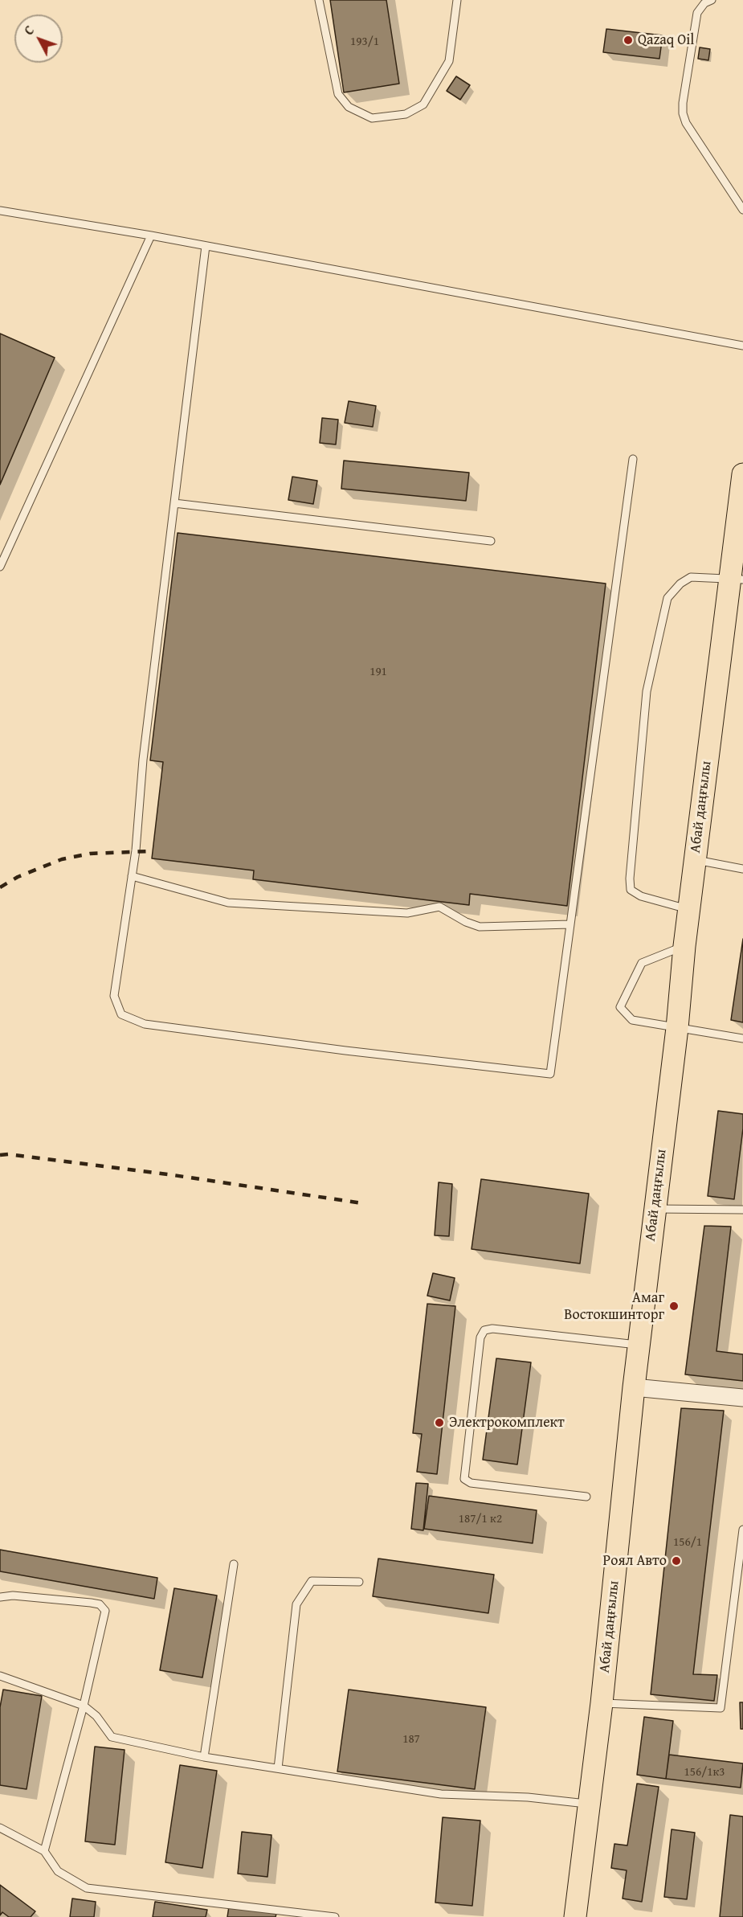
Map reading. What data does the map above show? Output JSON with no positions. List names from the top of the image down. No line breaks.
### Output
{"streets":{"main road":["Абай даңғылы"]},"places":["Qazaq Oil","Амаг Востокшинторг","Электрокомплект","Роял Авто"],"house_numbers":["193/1","191","187/1 к2","156/1","187","156/1к3"],"north":"top left"}
